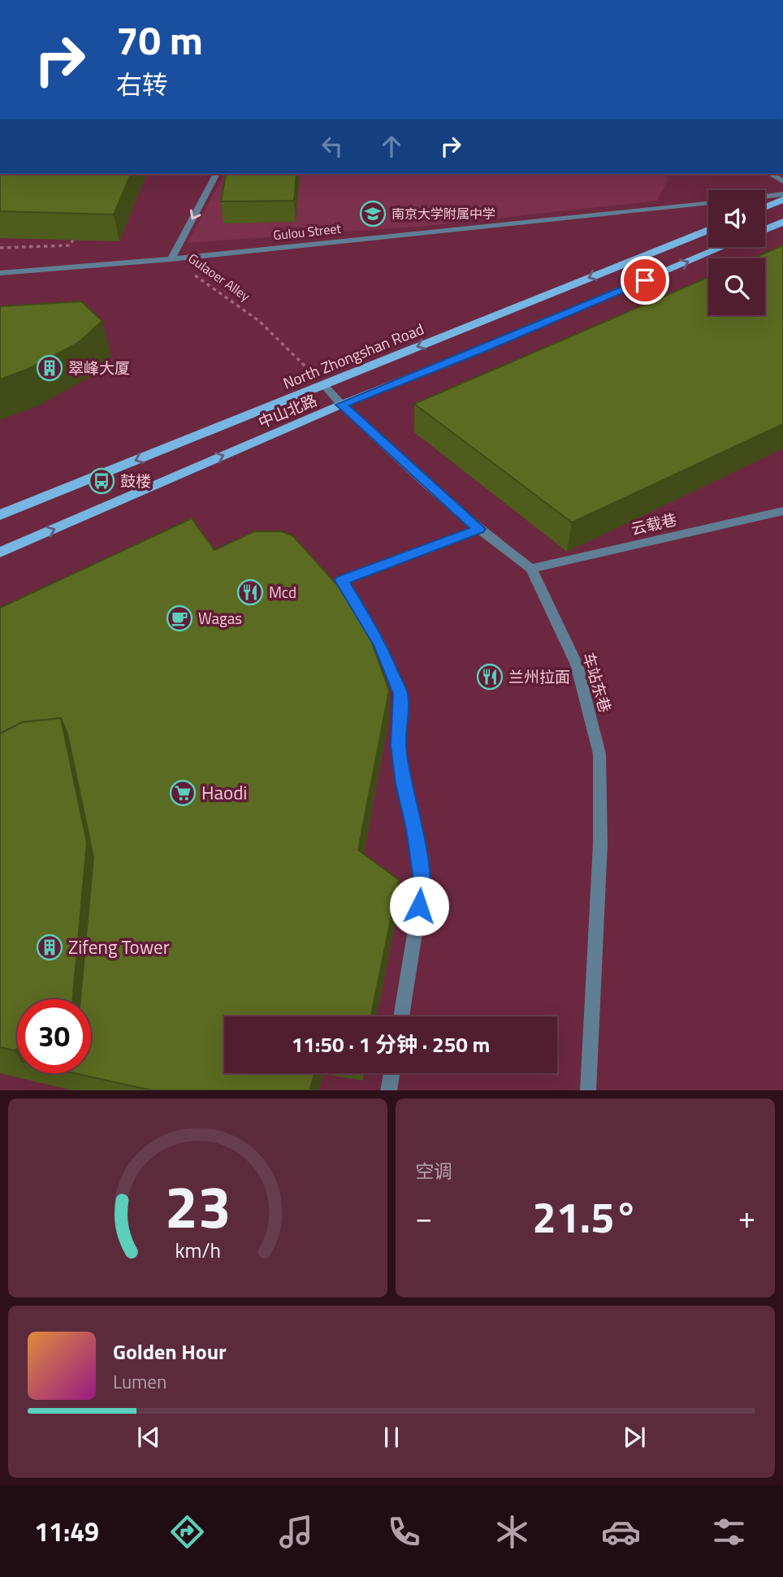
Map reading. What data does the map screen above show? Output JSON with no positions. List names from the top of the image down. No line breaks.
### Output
{"streets":{"main road":["North Zhongshan Road","中山北路"],"street":["Gulou Street","Gulaoer Alley","云载巷","车站东巷"]},"crossings":[["Gulou Street","Gulaoer Alley"],["Gulaoer Alley","North Zhongshan Road"],["Gulaoer Alley","车站东巷"],["North Zhongshan Road","车站东巷"],["中山北路","车站东巷"],["云载巷","车站东巷"]],"one_way":["North Zhongshan Road","中山北路"],"places":{"school or university":["南京大学附属中学"],"building":["翠峰大厦","Zifeng Tower"],"bus stop":["鼓楼"],"restaurant":["Mcd","兰州拉面"],"cafe":["Wagas"],"supermarket":["Haodi"]},"page":{"turn":["70 m","右转"],"limit":"30","trip":"11:50 · 1 分钟 · 250 m","tile":"空调","heat":["−","21.5°","+"],"song":["Golden Hour","Lumen"],"tabs":"11:49","gauge":["23","km/h"]}}
